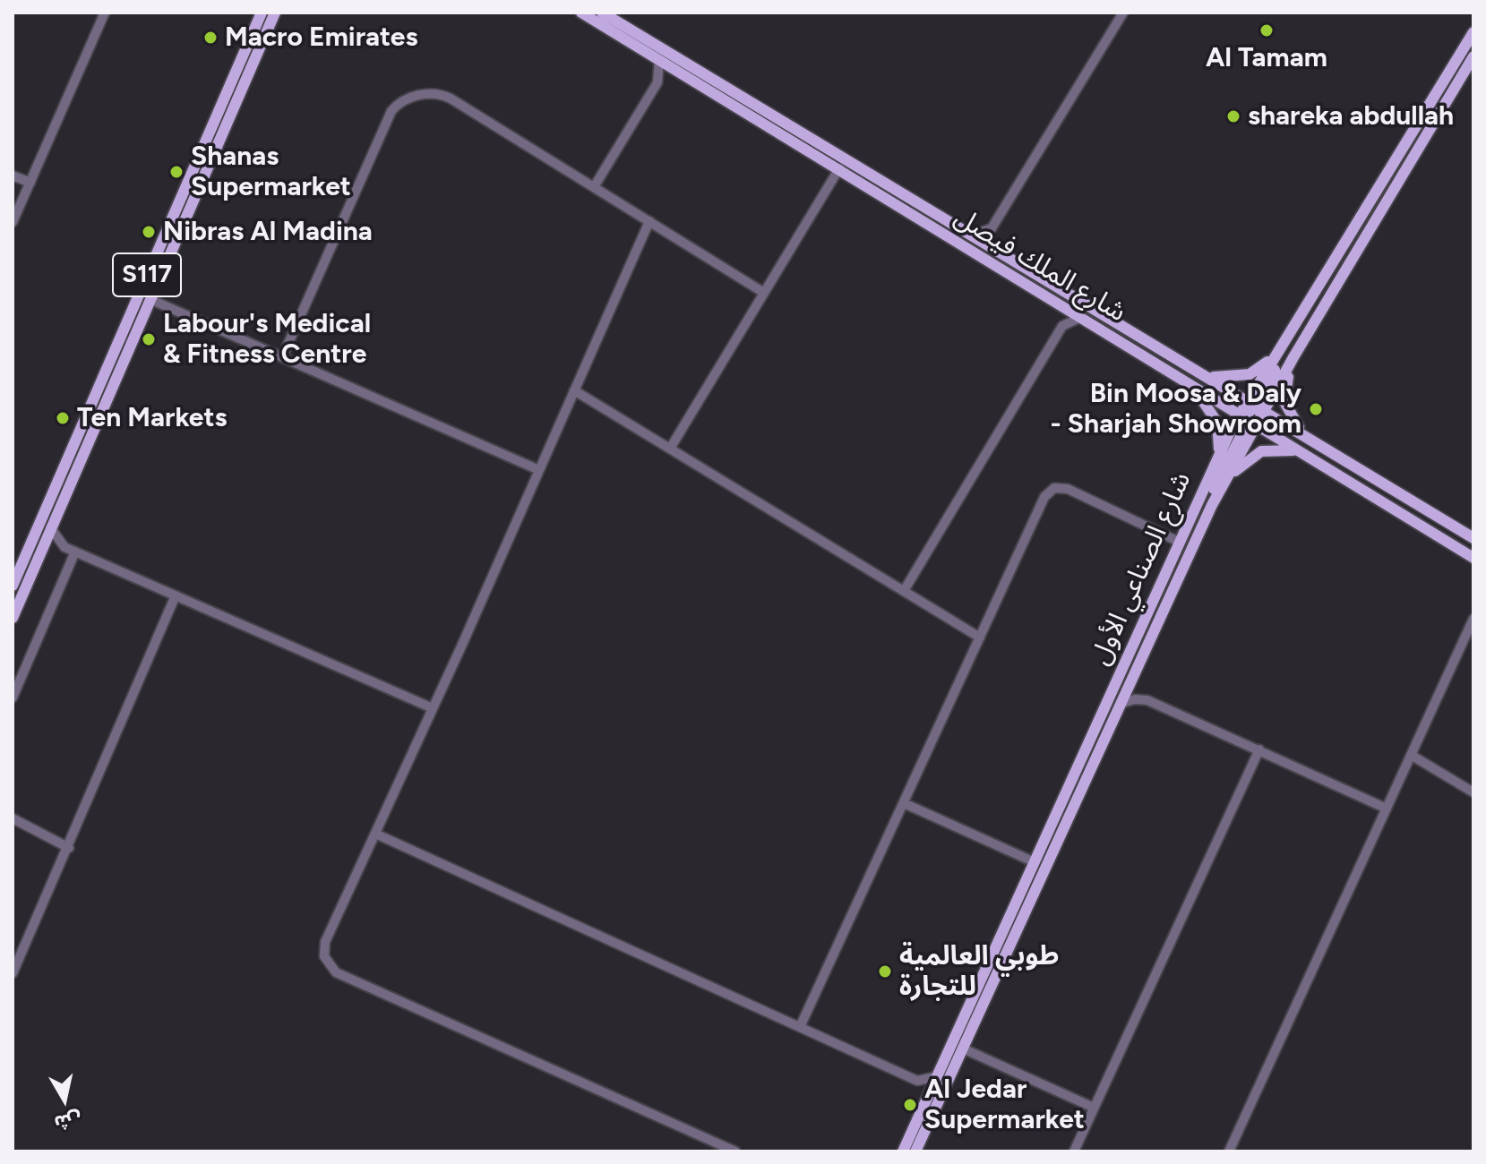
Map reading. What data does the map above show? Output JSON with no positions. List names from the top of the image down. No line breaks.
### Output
{"streets":{"main road":["شارع الملك فيصل","S117","شارع الصناعي الأول"]},"crossings":[["شارع الملك فيصل","شارع الصناعي الأول"]],"places":["Al Tamam","Macro Emirates","shareka abdullah","Shanas Supermarket","Nibras Al Madina","Labour's Medical & Fitness Centre","Bin Moosa & Daly - Sharjah Showroom","Ten Markets","طوبي العالمية للتجارة","Al Jedar Supermarket"],"north":"bottom"}
